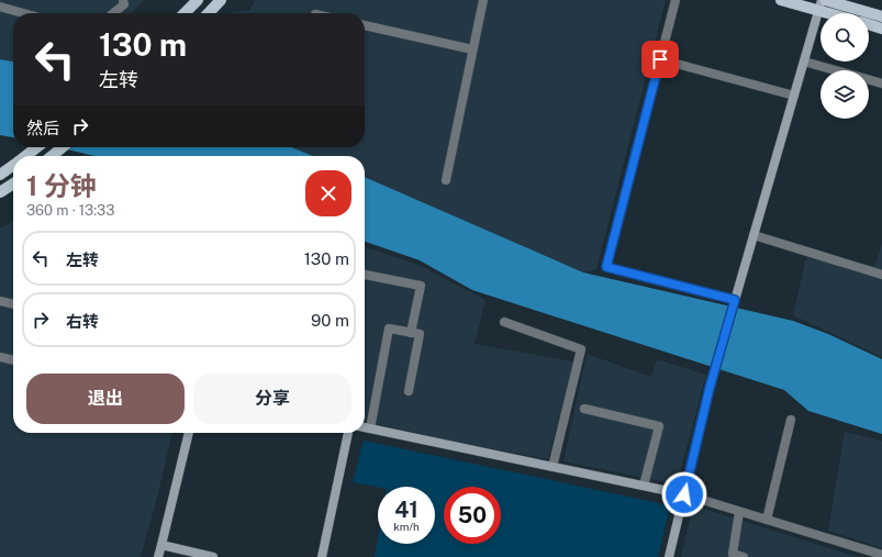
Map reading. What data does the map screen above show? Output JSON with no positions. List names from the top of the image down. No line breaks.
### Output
{"page":{"turn":["130 m","左转"],"then":"然后","heading":["1 分钟","360 m · 13:33"],"list":[{"name":"左转","value":"130 m"},{"name":"右转","value":"90 m"}],"buttons":["退出","分享"],"speed":"41 km/h","limit":"50"}}
